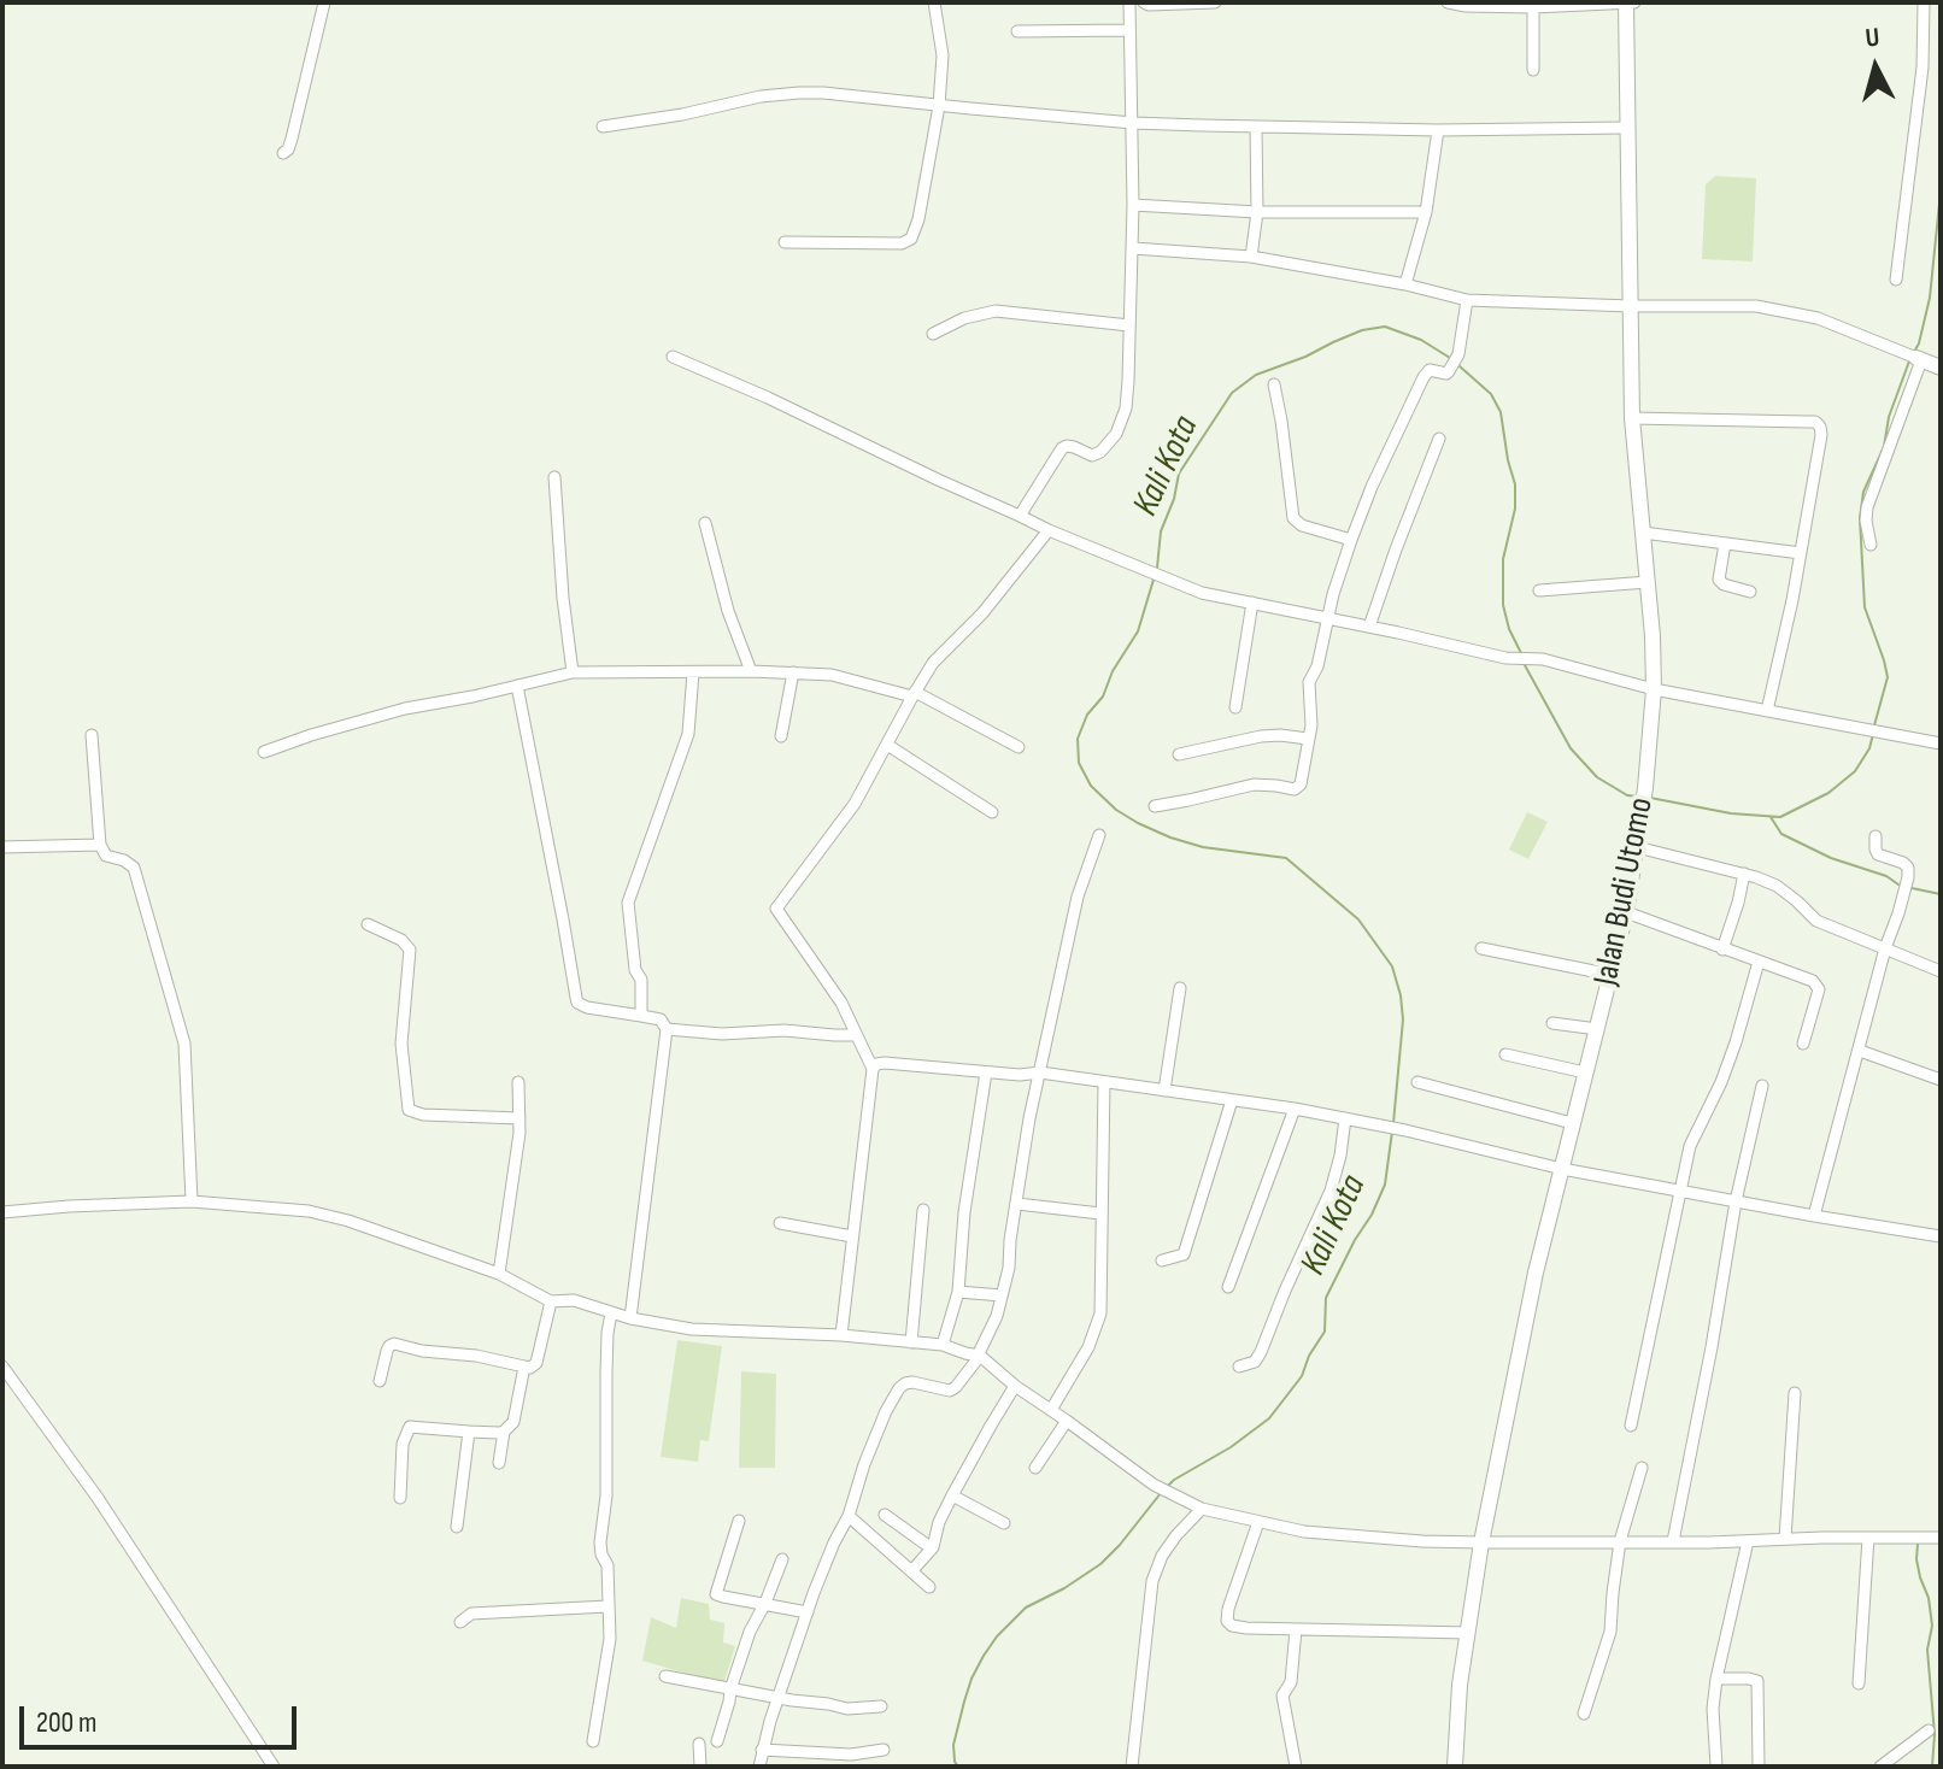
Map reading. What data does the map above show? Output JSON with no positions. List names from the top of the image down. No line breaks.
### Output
{"streets":{"street":["Jalan Budi Utomo"]},"water":["Kali Kota"],"scale_bar":"200 m","north":"top"}
